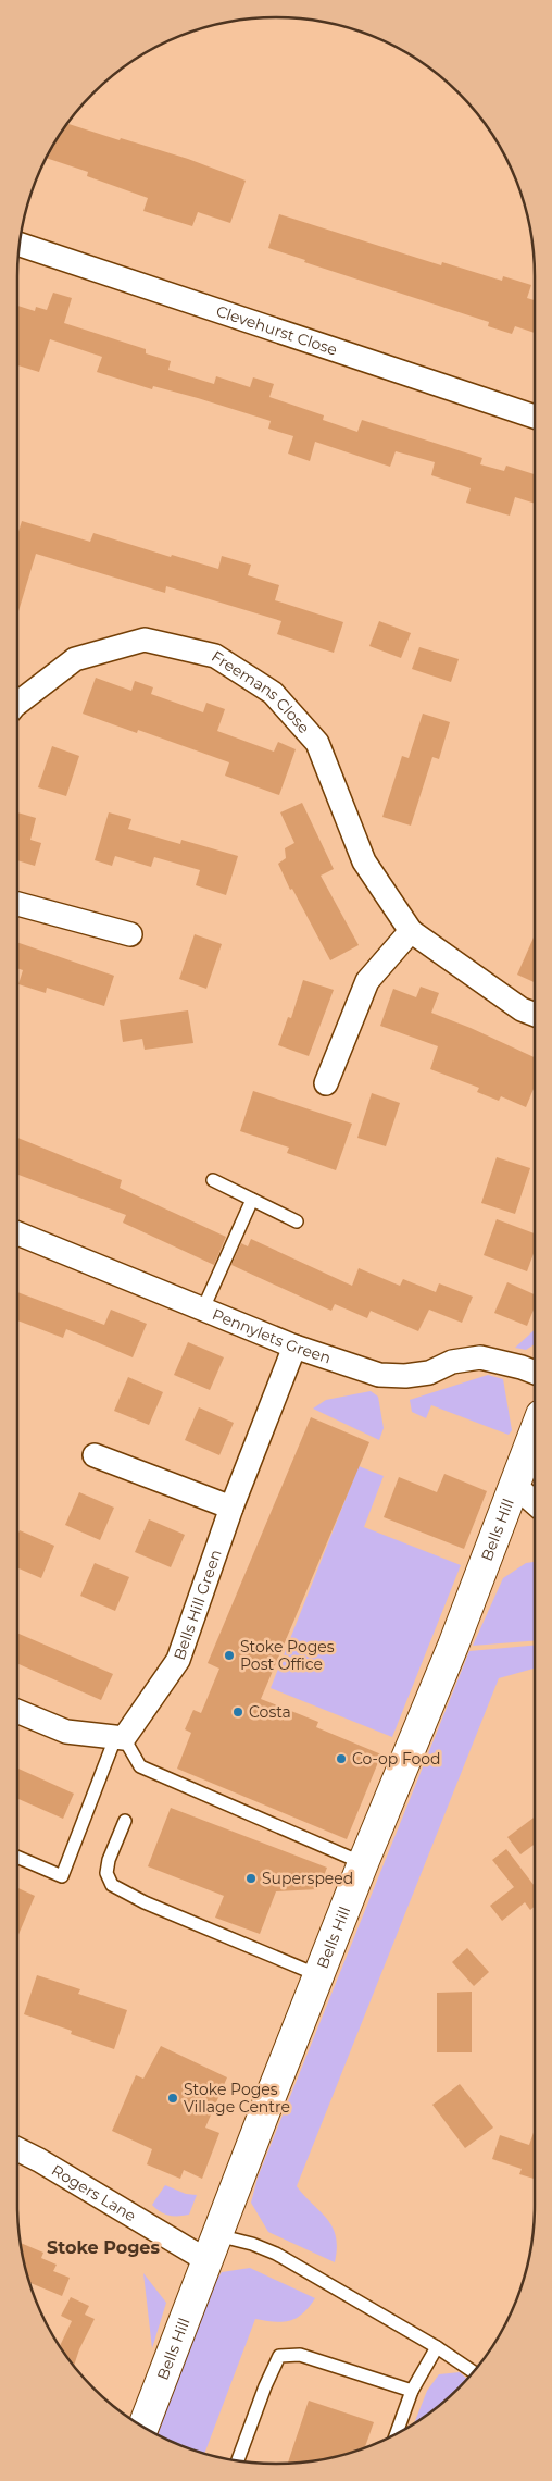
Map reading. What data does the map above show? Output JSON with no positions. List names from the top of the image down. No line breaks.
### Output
{"streets":{"main road":["Bells Hill"],"street":["Clevehurst Close","Freemans Close","Pennylets Green","Bells Hill Green","Rogers Lane"]},"crossings":[["Pennylets Green","Bells Hill Green"],["Bells Hill","Rogers Lane"]],"districts":["Stoke Poges"],"places":["Stoke Poges Post Office","Costa","Co-op Food","Superspeed","Stoke Poges Village Centre"]}
